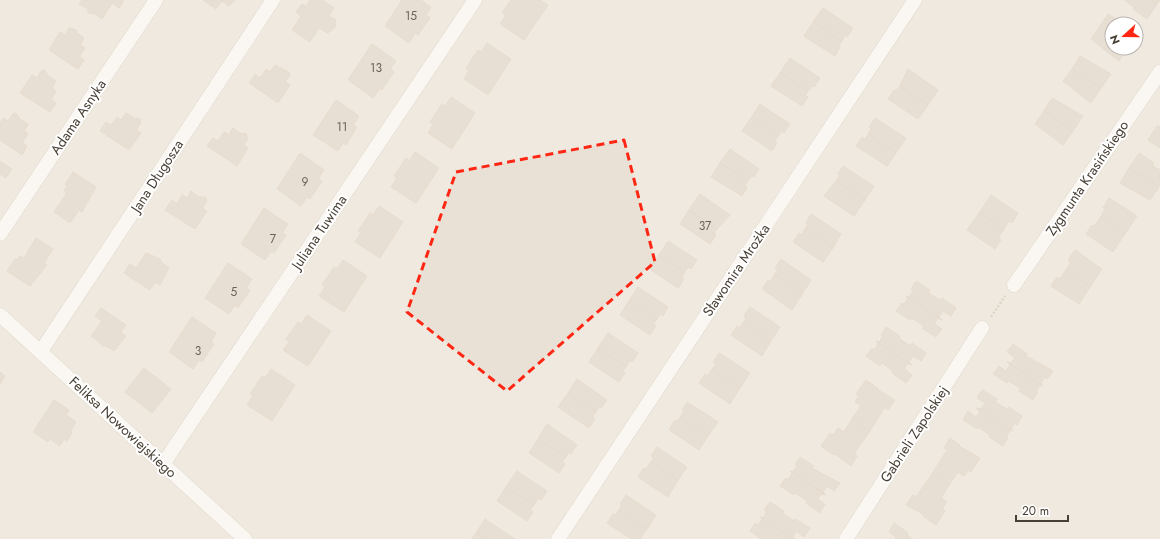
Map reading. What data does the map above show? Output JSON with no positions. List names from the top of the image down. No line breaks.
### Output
{"streets":{"street":["Adama Asnyka","Jana Długosza","Zygmunta Krasińskiego","Juliana Tuwima","Sławomira Mrożka","Feliksa Nowowiejskiego","Gabrieli Zapolskiej"]},"crossings":[["Jana Długosza","Feliksa Nowowiejskiego"],["Juliana Tuwima","Feliksa Nowowiejskiego"]],"house_numbers":["15","13","11","9","37","7","5","3"],"scale_bar":"20 m","north":"left"}
